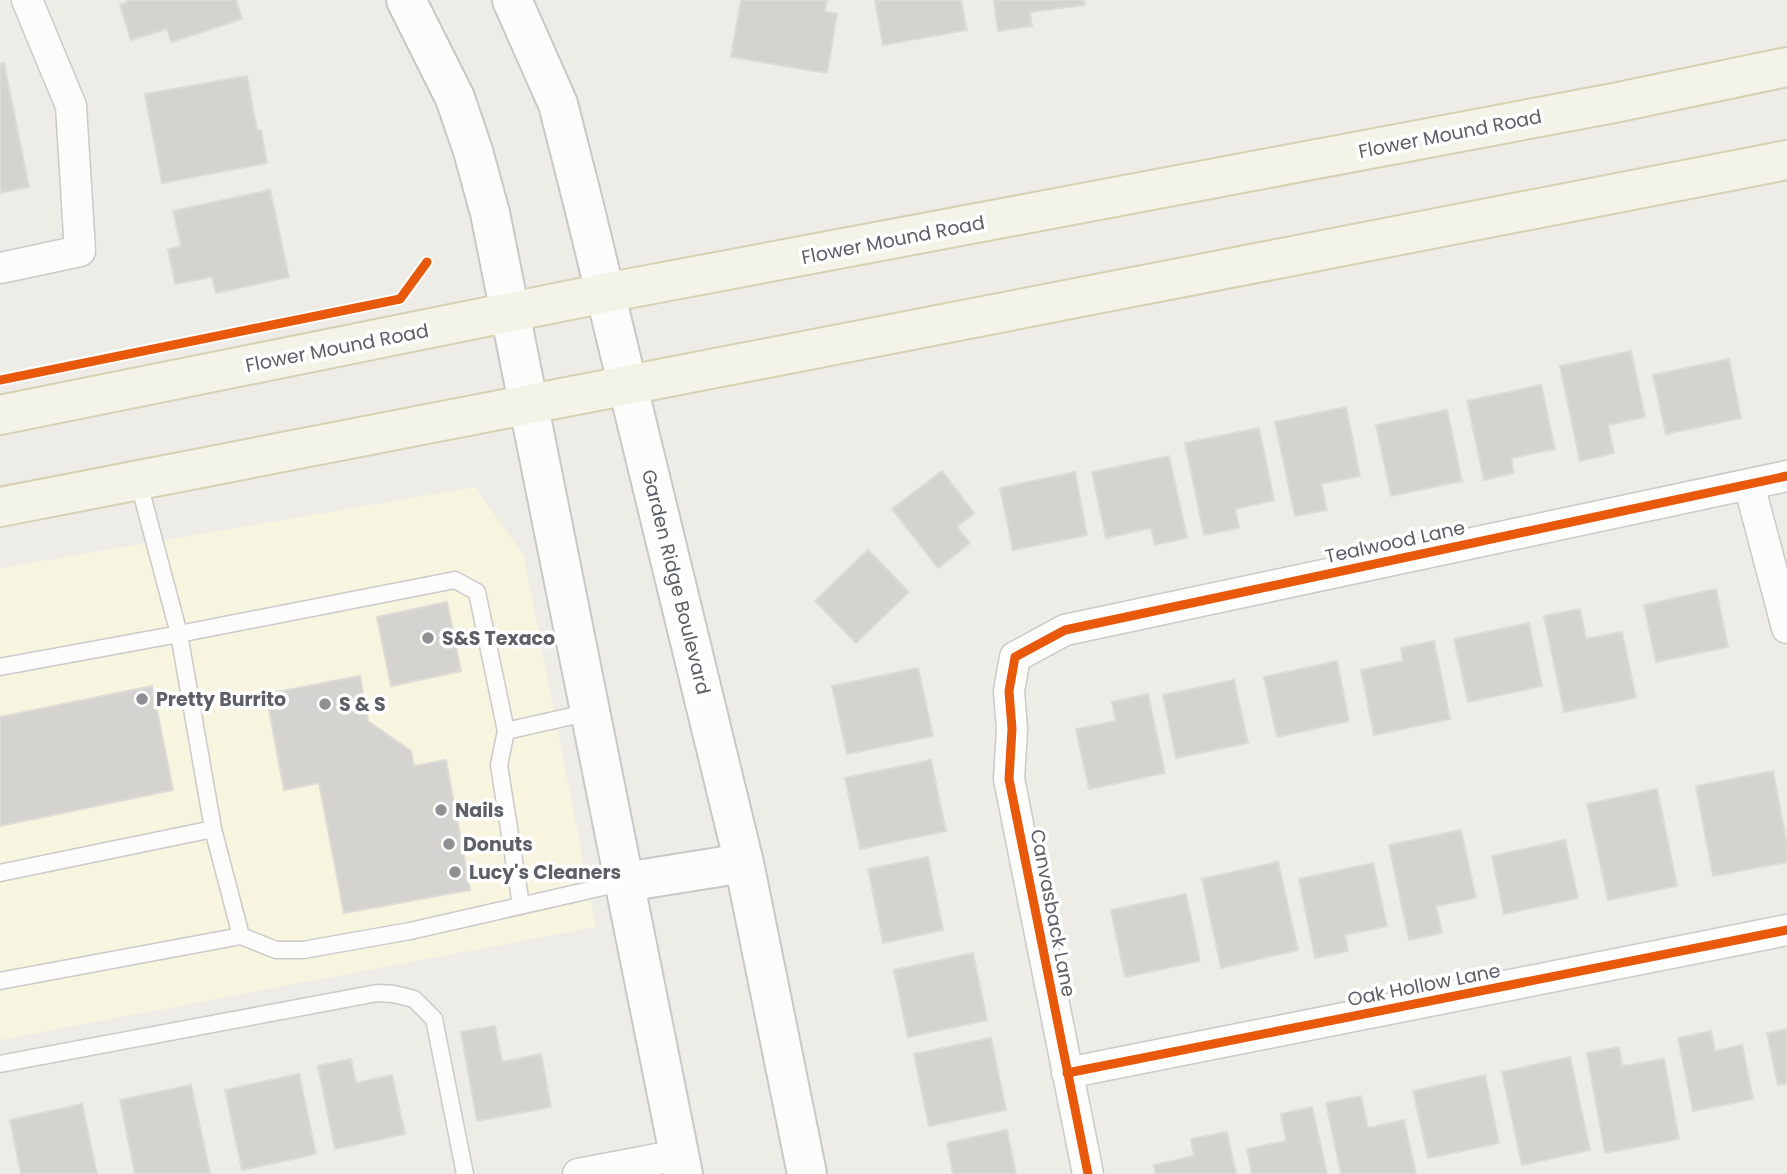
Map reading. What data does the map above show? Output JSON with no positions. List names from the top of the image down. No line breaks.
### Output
{"streets":{"main road":["Flower Mound Road","Garden Ridge Boulevard"],"street":["Tealwood Lane","Canvasback Lane","Oak Hollow Lane"]},"crossings":[["Flower Mound Road","Garden Ridge Boulevard"],["Tealwood Lane","Canvasback Lane"],["Canvasback Lane","Oak Hollow Lane"]],"places":["S&S Texaco","Pretty Burrito","S & S","Nails","Donuts","Lucy's Cleaners"]}
